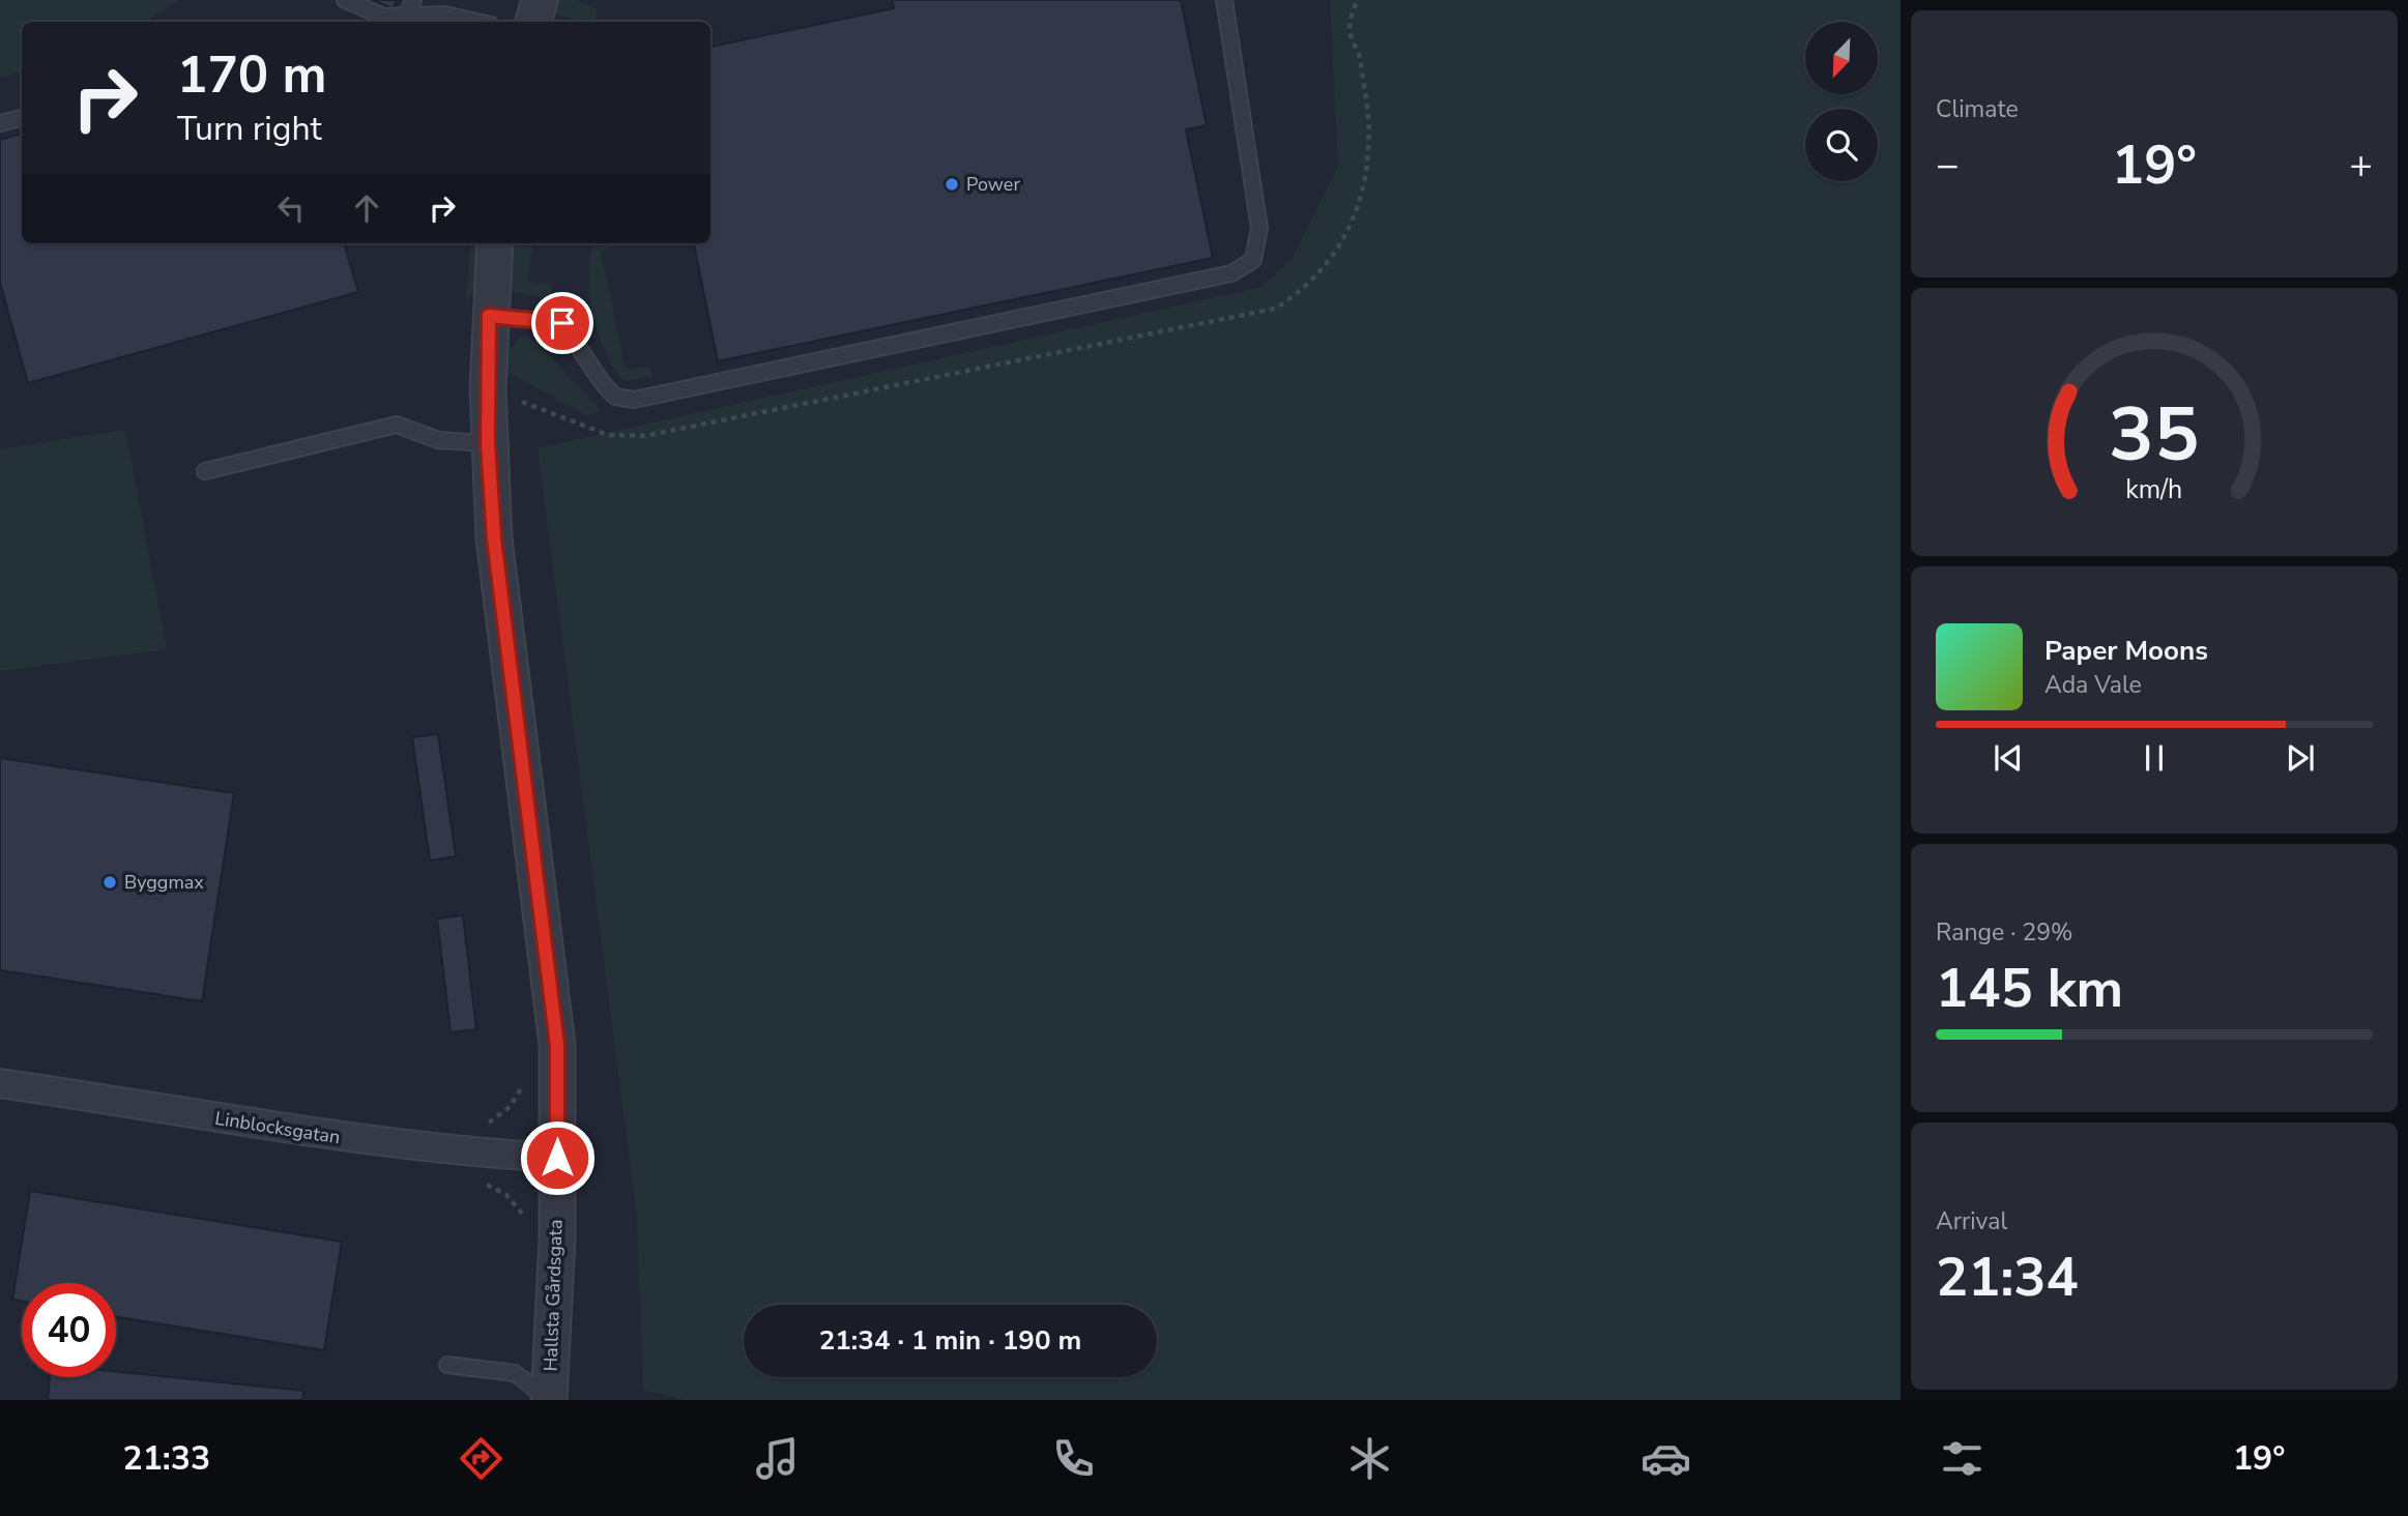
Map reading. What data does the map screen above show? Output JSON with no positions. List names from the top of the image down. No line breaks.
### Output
{"streets":{"street":["Linblocksgatan","Hallsta Gårdsgata"]},"crossings":[["Linblocksgatan","Hallsta Gårdsgata"]],"places":["Power","Byggmax"],"north":"bottom left","page":{"tile":["Climate",["Range · 29%","145 km"],["Arrival","21:34"]],"turn":["170 m","Turn right"],"heat":["−","19°","+"],"song":["Paper Moons","Ada Vale"],"limit":"40","trip":"21:34 · 1 min · 190 m","tabs":["21:33","19°"],"gauge":["35","km/h"]}}
